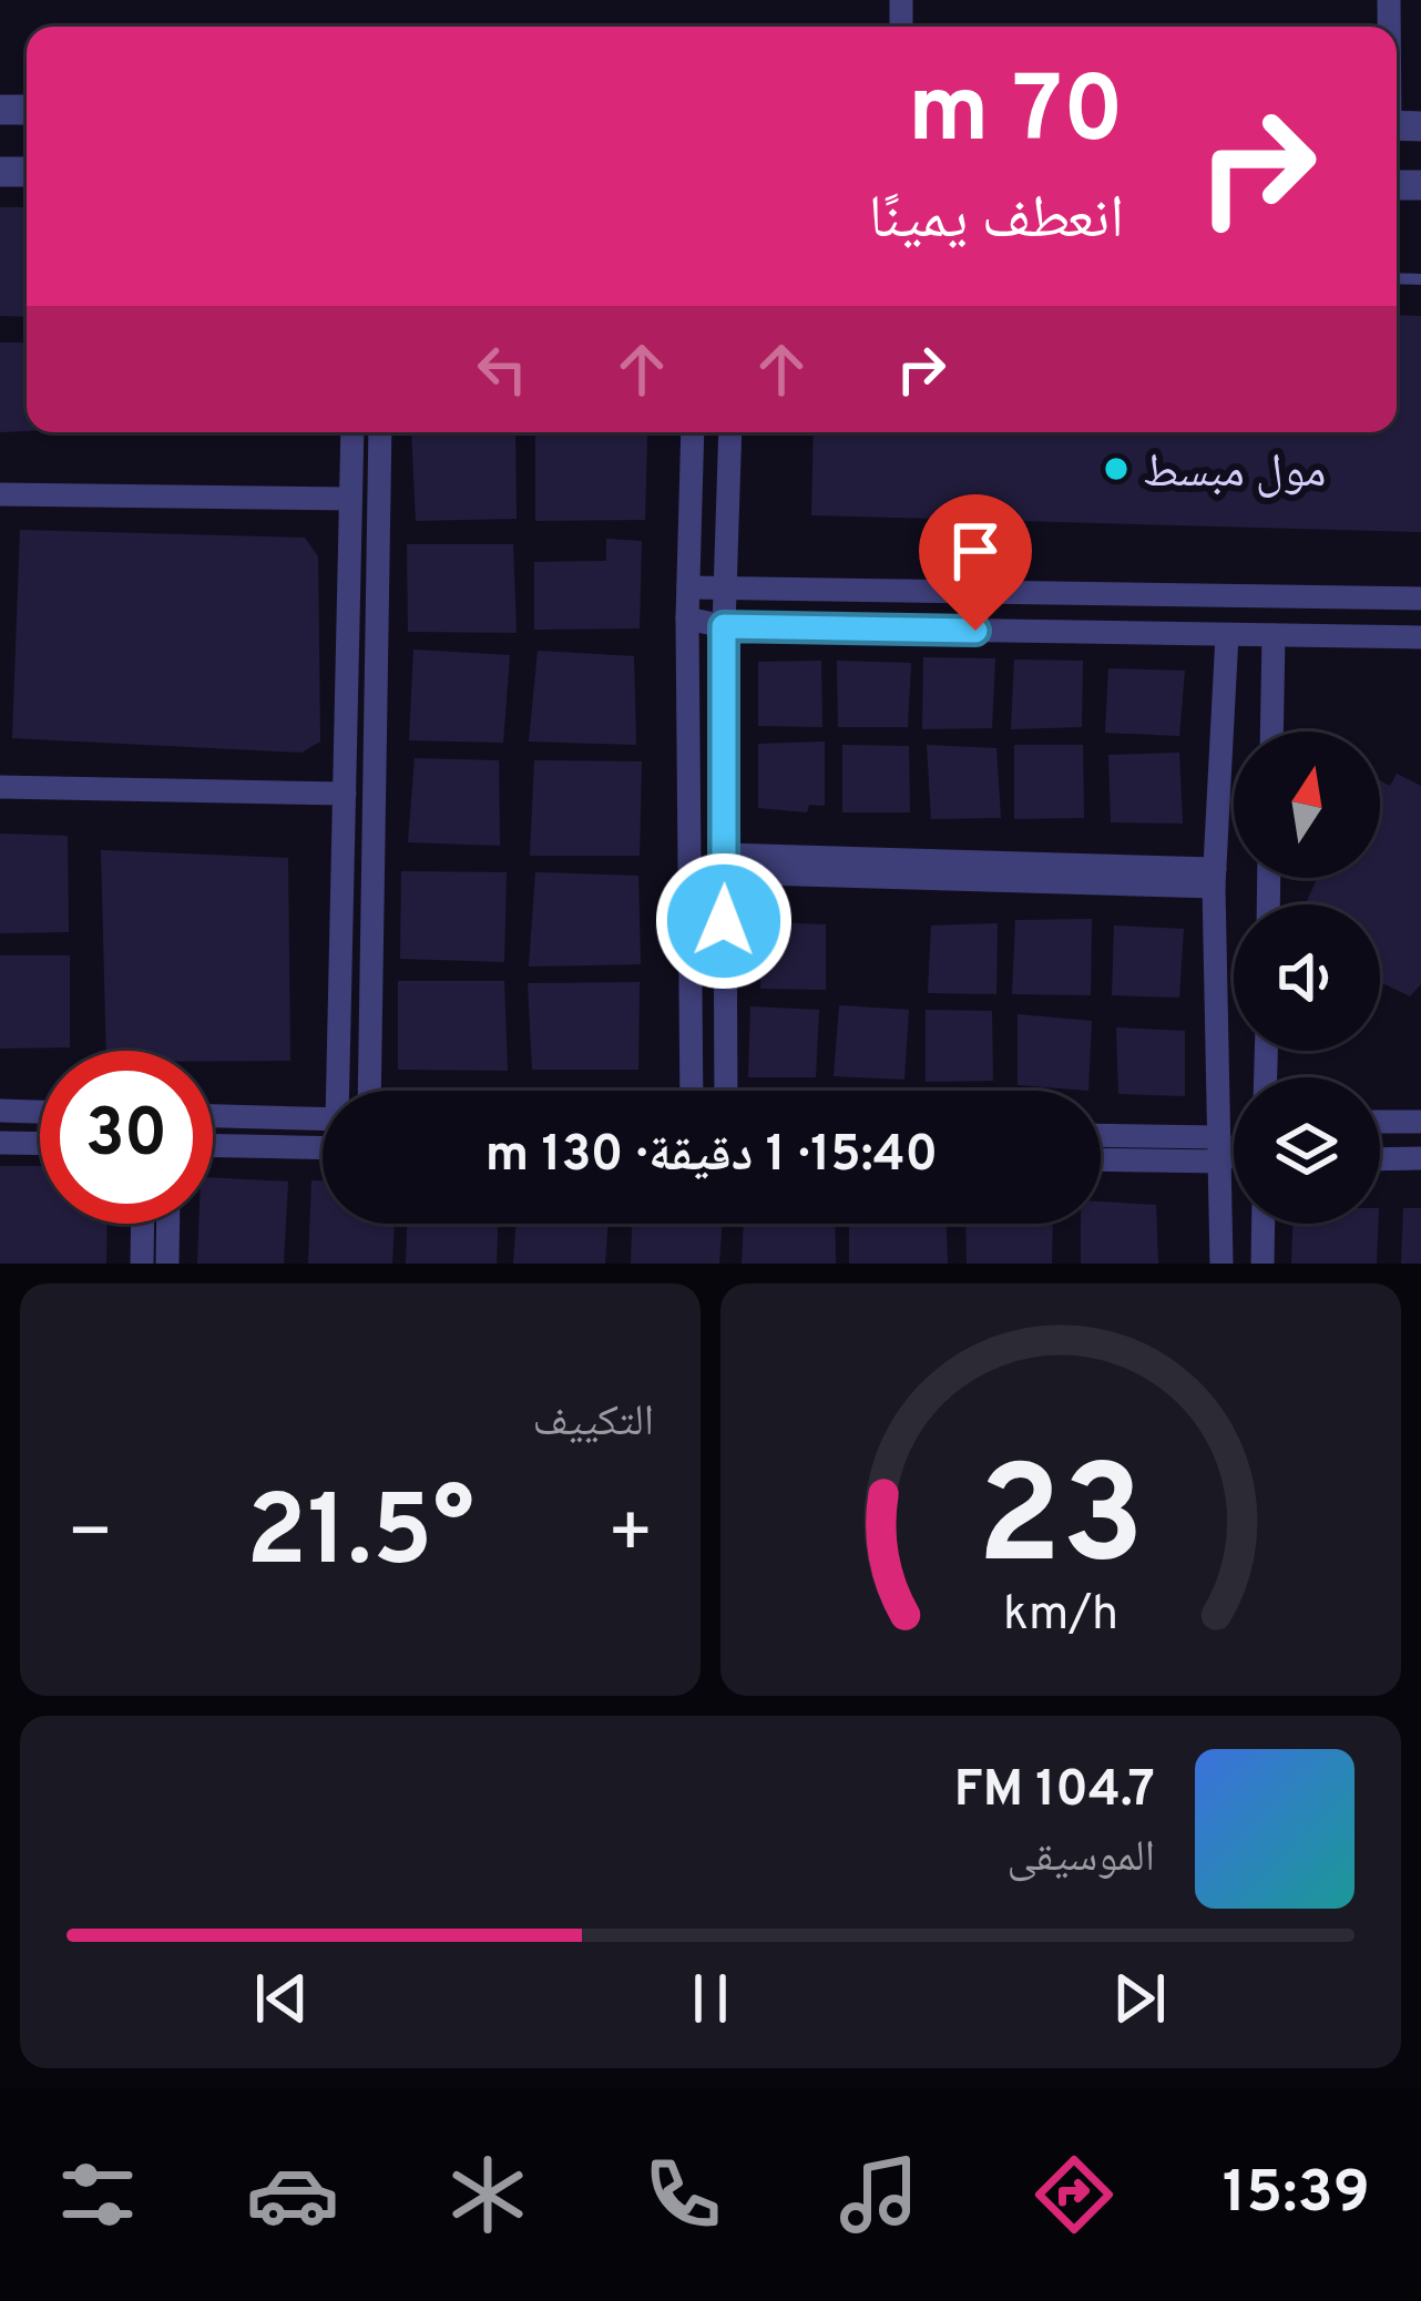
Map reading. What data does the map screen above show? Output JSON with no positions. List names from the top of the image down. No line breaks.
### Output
{"places":["مول مبسط"],"north":"top","page":{"turn":["70 m","انعطف يمينًا"],"limit":"30","trip":"15:40 · 1 دقيقة · 130 m","tile":"التكييف","heat":["−","21.5°","+"],"song":["104.7 FM","الموسيقى"],"tabs":"15:39","gauge":["23","km/h"]}}
